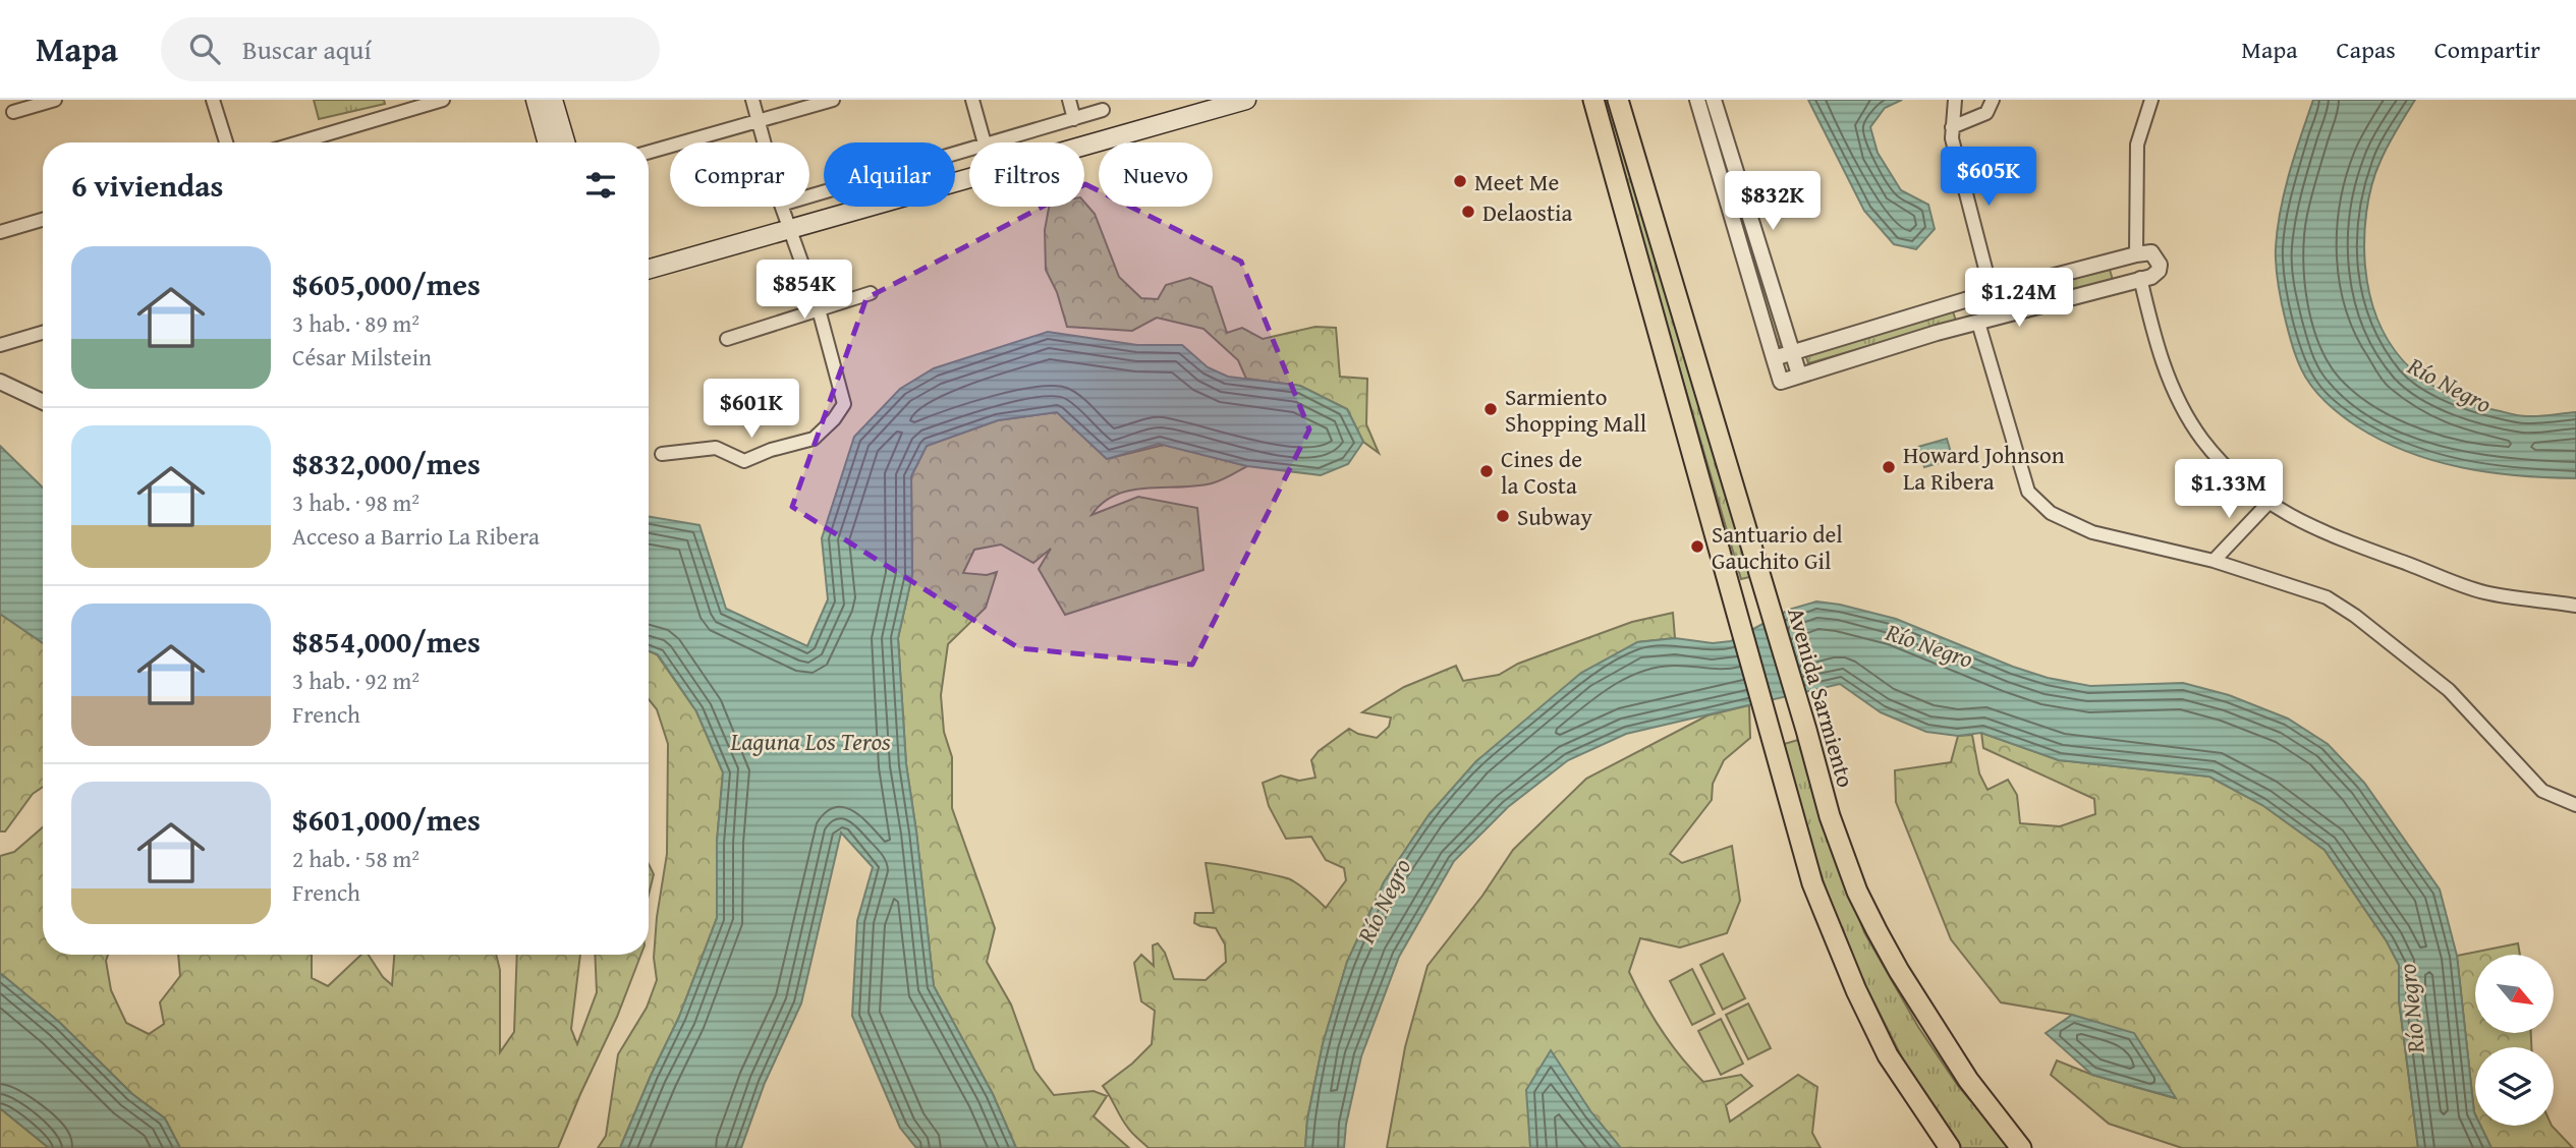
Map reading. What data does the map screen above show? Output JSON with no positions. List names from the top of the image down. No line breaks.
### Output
{"streets":{"main road":["Avenida Sarmiento"]},"water":["Río Negro","Laguna Los Teros"],"places":["Meet Me","Delaostia","Sarmiento Shopping Mall","Howard Johnson La Ribera","Cines de la Costa","Subway","Santuario del Gauchito Gil"],"north":"bottom right","page":{"header":"Mapa","search":"Buscar aquí","nav":["Mapa","Capas","Compartir"],"chip":["Comprar","Alquilar","Filtros","Nuevo"],"heading":"6 viviendas","price":["$605K","$832K","$854K","$1.24M","$601K","$1.33M"],"list":[{"name":"$605,000/mes","note":"3 hab. · 89 m² · César Milstein"},{"name":"$832,000/mes","note":"3 hab. · 98 m² · Acceso a Barrio La Ribera"},{"name":"$854,000/mes","note":"3 hab. · 92 m² · French"},{"name":"$601,000/mes","note":"2 hab. · 58 m² · French"}]}}
